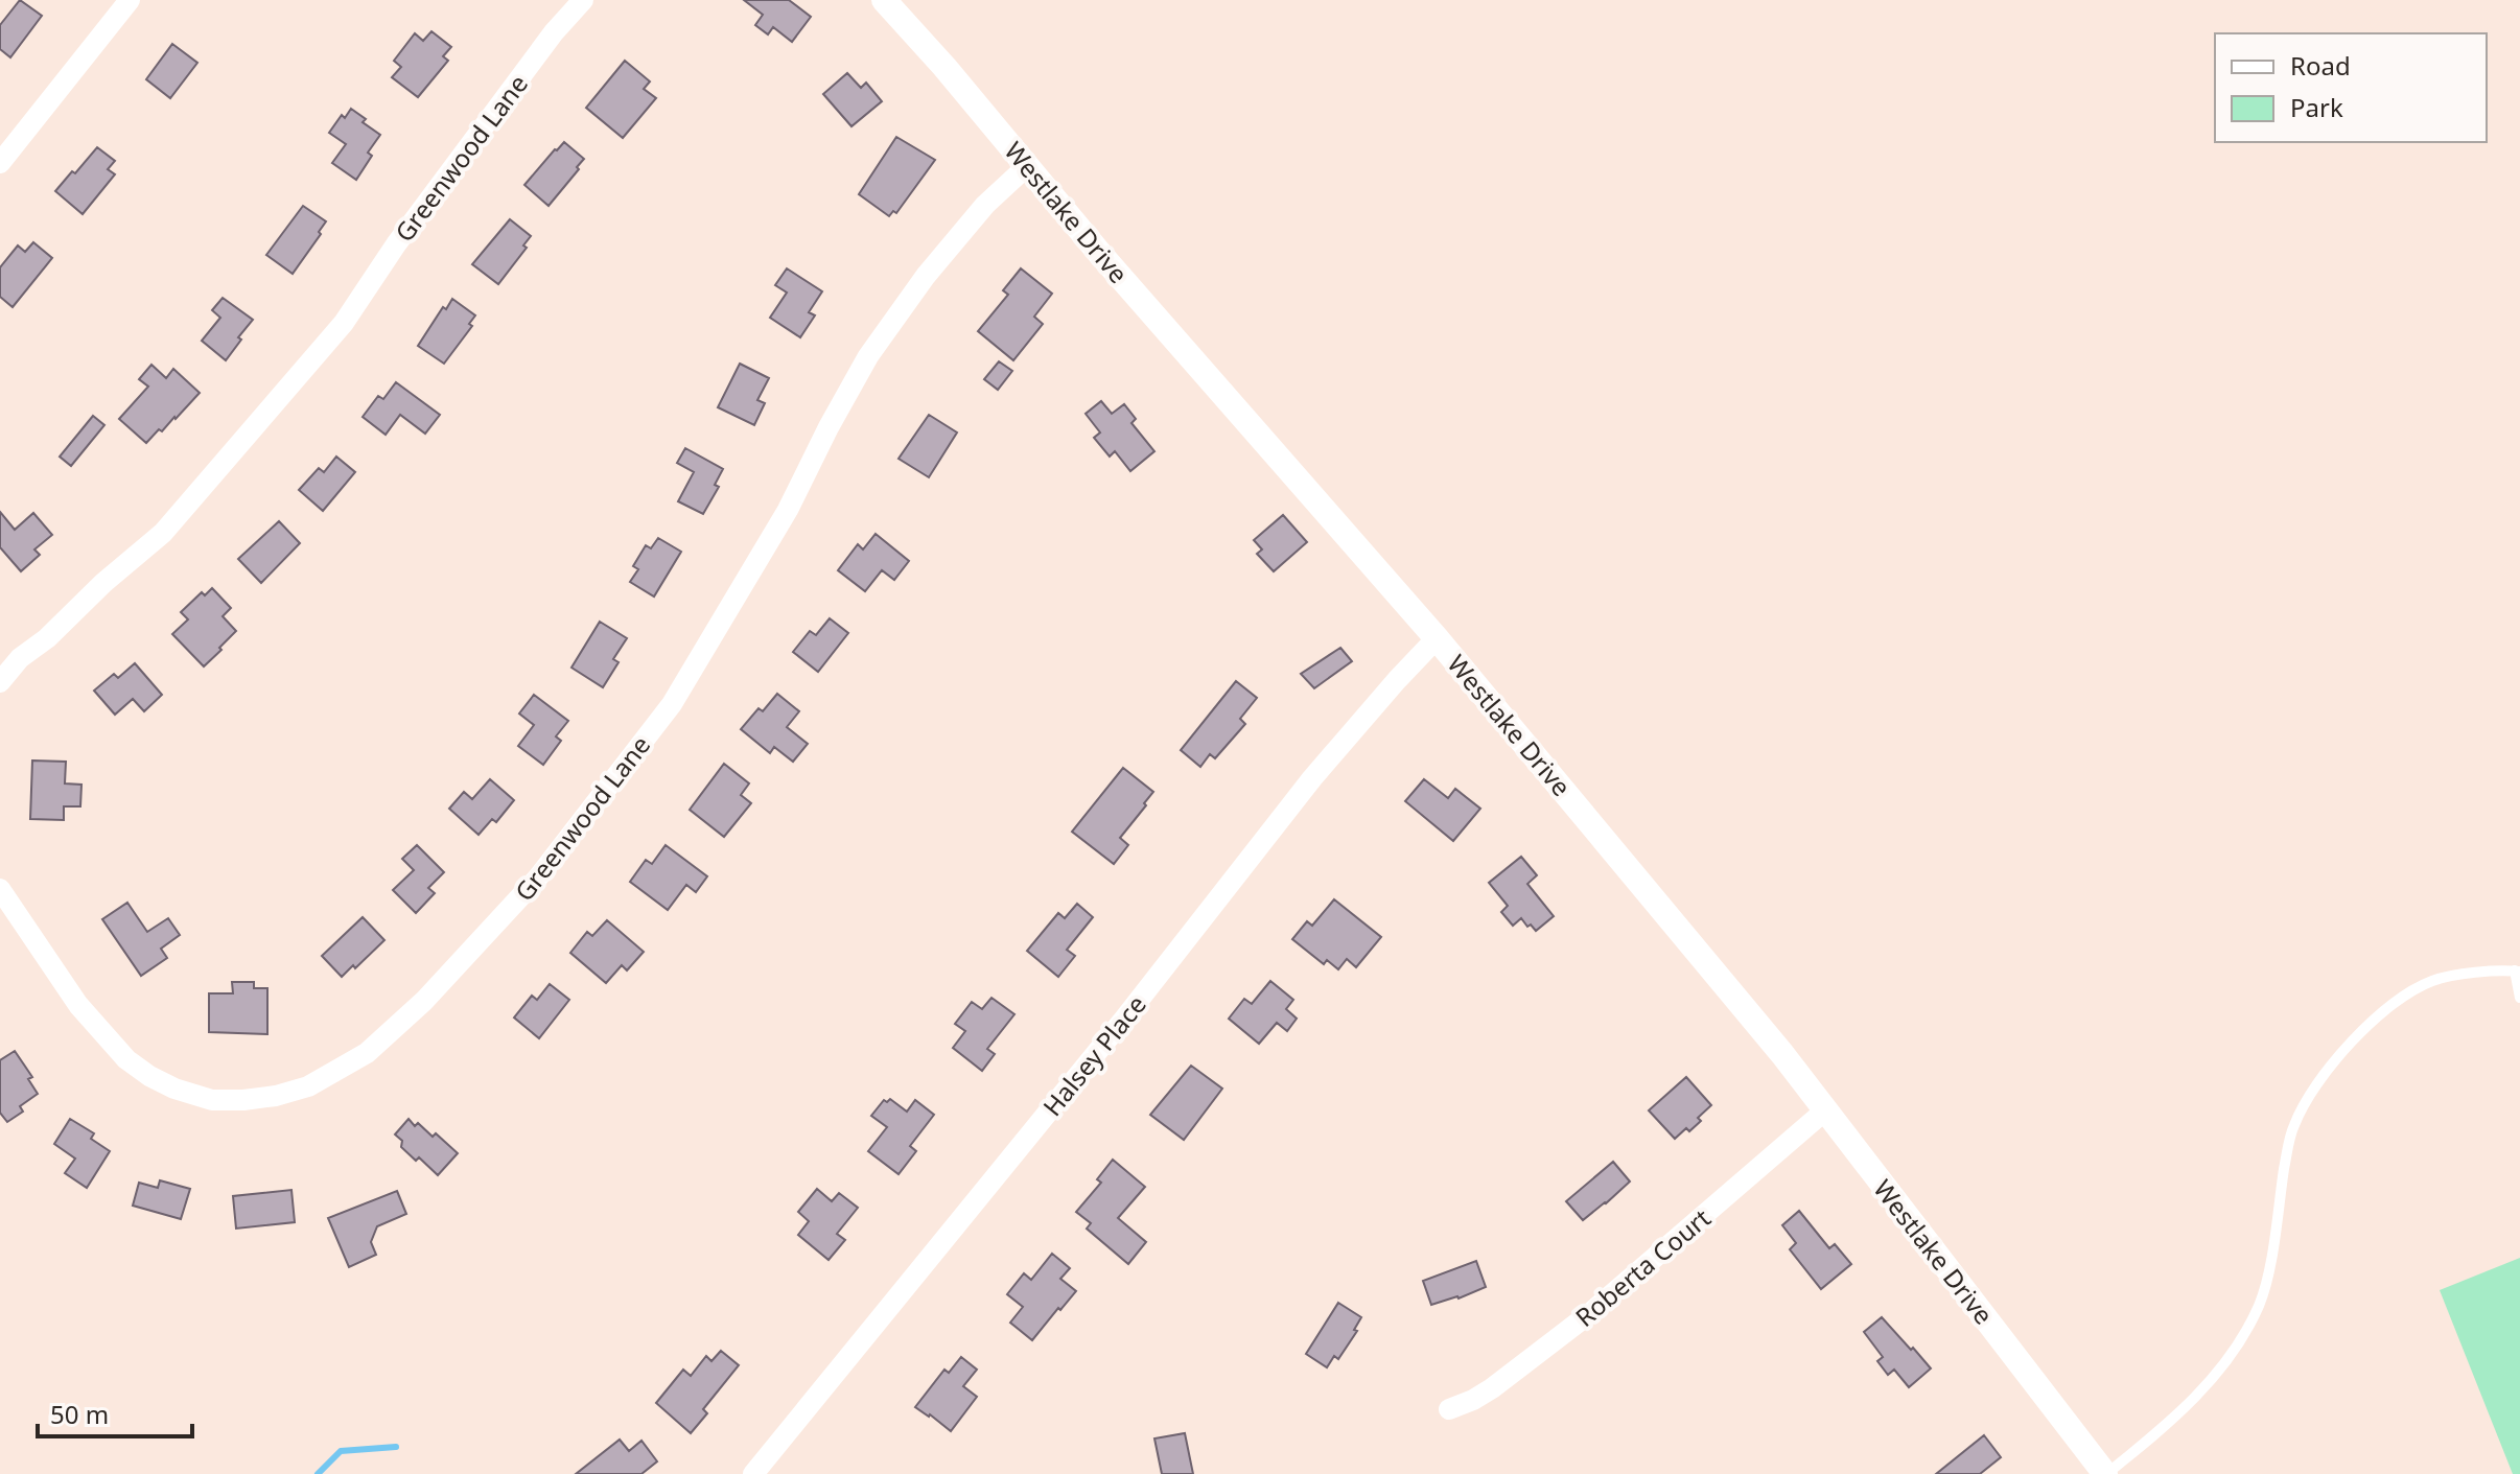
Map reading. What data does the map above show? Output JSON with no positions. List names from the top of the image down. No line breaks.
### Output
{"streets":{"street":["Greenwood Lane","Westlake Drive","Halsey Place","Roberta Court"]},"crossings":[["Greenwood Lane","Westlake Drive"],["Westlake Drive","Halsey Place"],["Westlake Drive","Roberta Court"]],"legend":["Road","Park"],"scale_bar":"50 m"}
